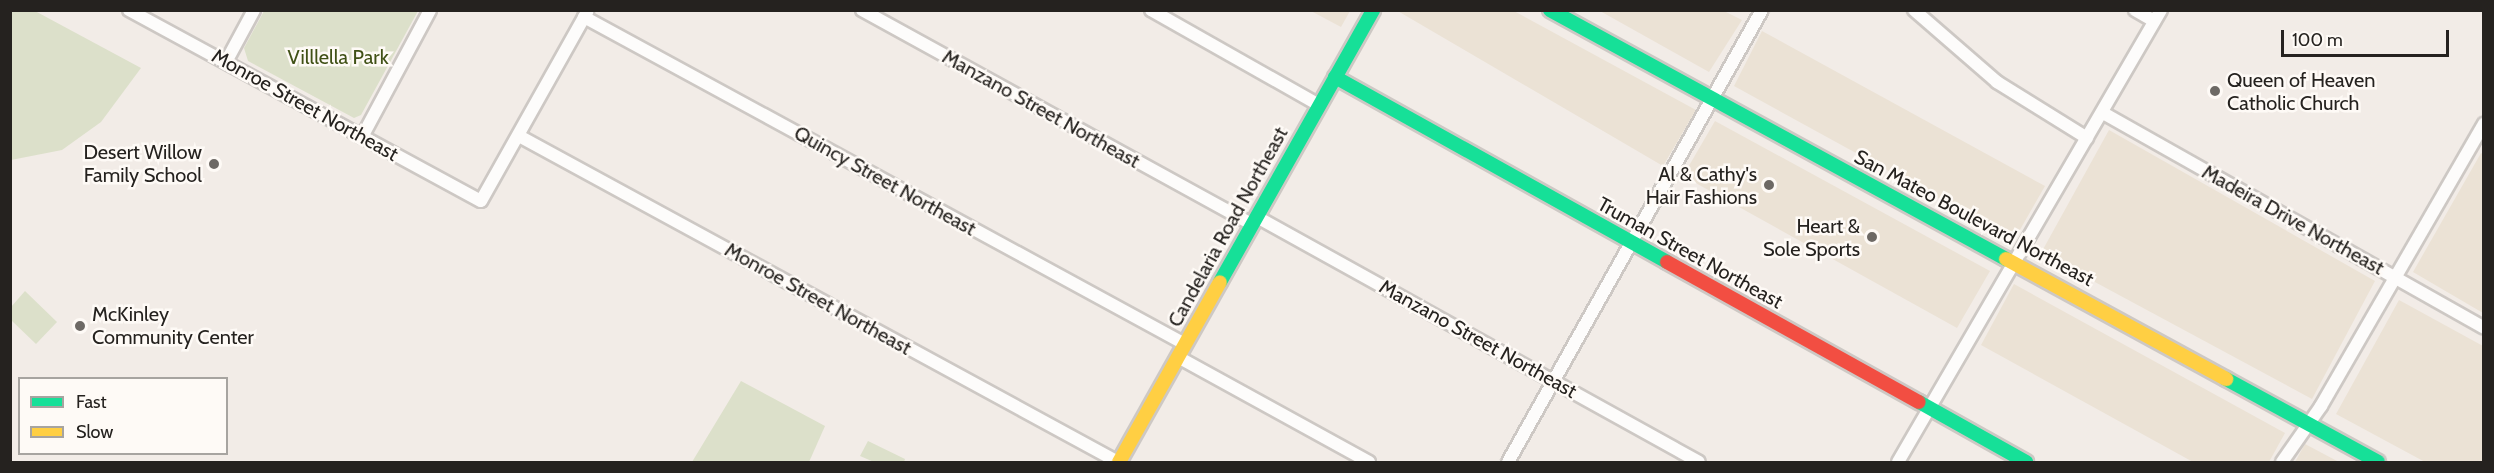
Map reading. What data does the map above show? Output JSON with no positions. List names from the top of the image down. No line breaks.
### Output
{"streets":{"main road":["San Mateo Boulevard Northeast","Candelaria Road Northeast","Truman Street Northeast"],"street":["Monroe Street Northeast","Manzano Street Northeast","Quincy Street Northeast","Madeira Drive Northeast"]},"crossings":[["Monroe Street Northeast","Candelaria Road Northeast"],["Manzano Street Northeast","Candelaria Road Northeast"],["Quincy Street Northeast","Candelaria Road Northeast"],["Candelaria Road Northeast","Truman Street Northeast"]],"parks":["Villlella Park"],"places":["Queen of Heaven Catholic Church","Desert Willow Family School","Al & Cathy's Hair Fashions","Heart & Sole Sports","McKinley Community Center"],"legend":["Fast","Slow"],"scale_bar":"100 m"}
